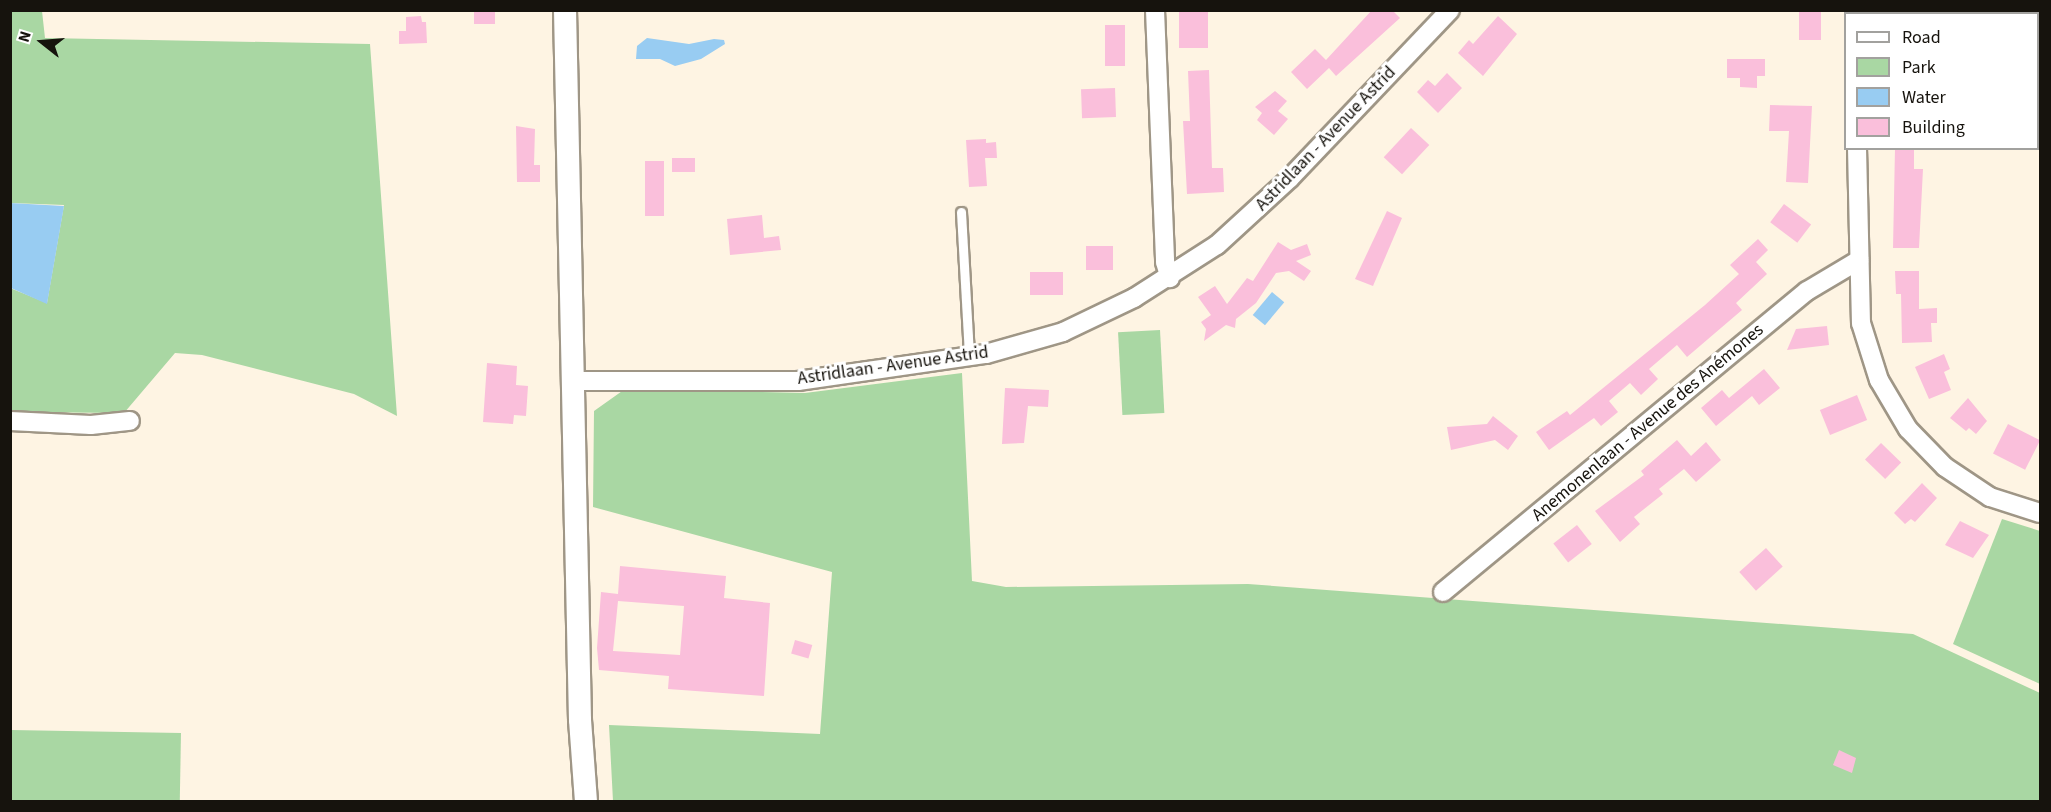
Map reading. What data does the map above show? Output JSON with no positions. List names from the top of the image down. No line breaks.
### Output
{"streets":{"street":["Astridlaan - Avenue Astrid","Anemonenlaan - Avenue des Anémones"]},"legend":["Road","Park","Water","Building"],"north":"left"}
